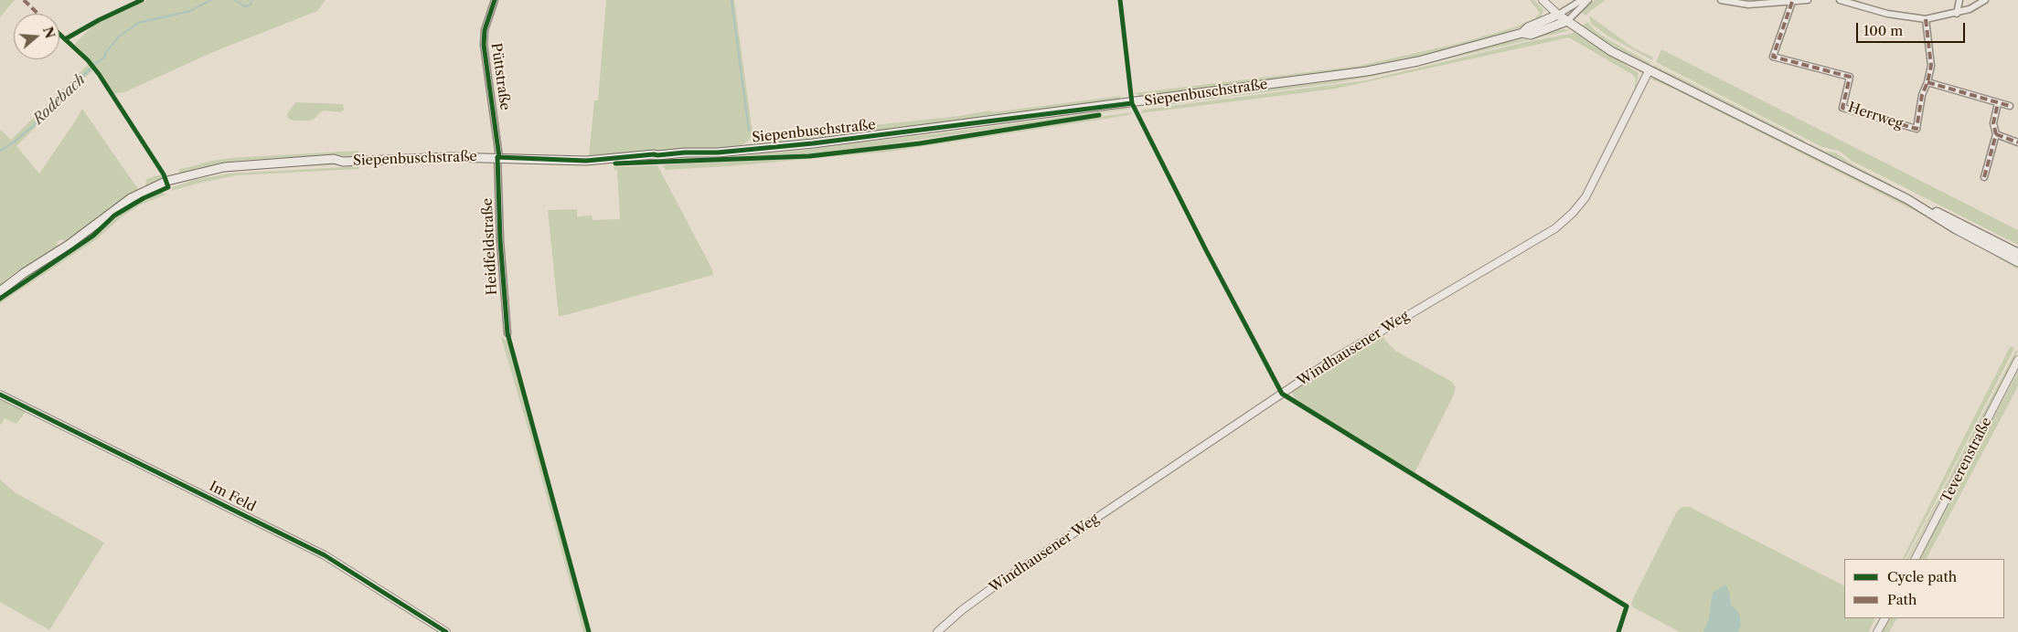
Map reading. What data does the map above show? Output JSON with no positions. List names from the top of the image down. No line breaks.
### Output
{"streets":{"main road":["Siepenbuschstraße"],"street":["Püttstraße","Herrweg","Heidfeldstraße","Windhausener Weg","Teverenstraße","Im Feld"]},"crossings":[["Püttstraße","Siepenbuschstraße"],["Püttstraße","Heidfeldstraße"],["Siepenbuschstraße","Heidfeldstraße"]],"water":["Rodebach"],"legend":["Cycle path","Path"],"scale_bar":"100 m","north":"right"}
